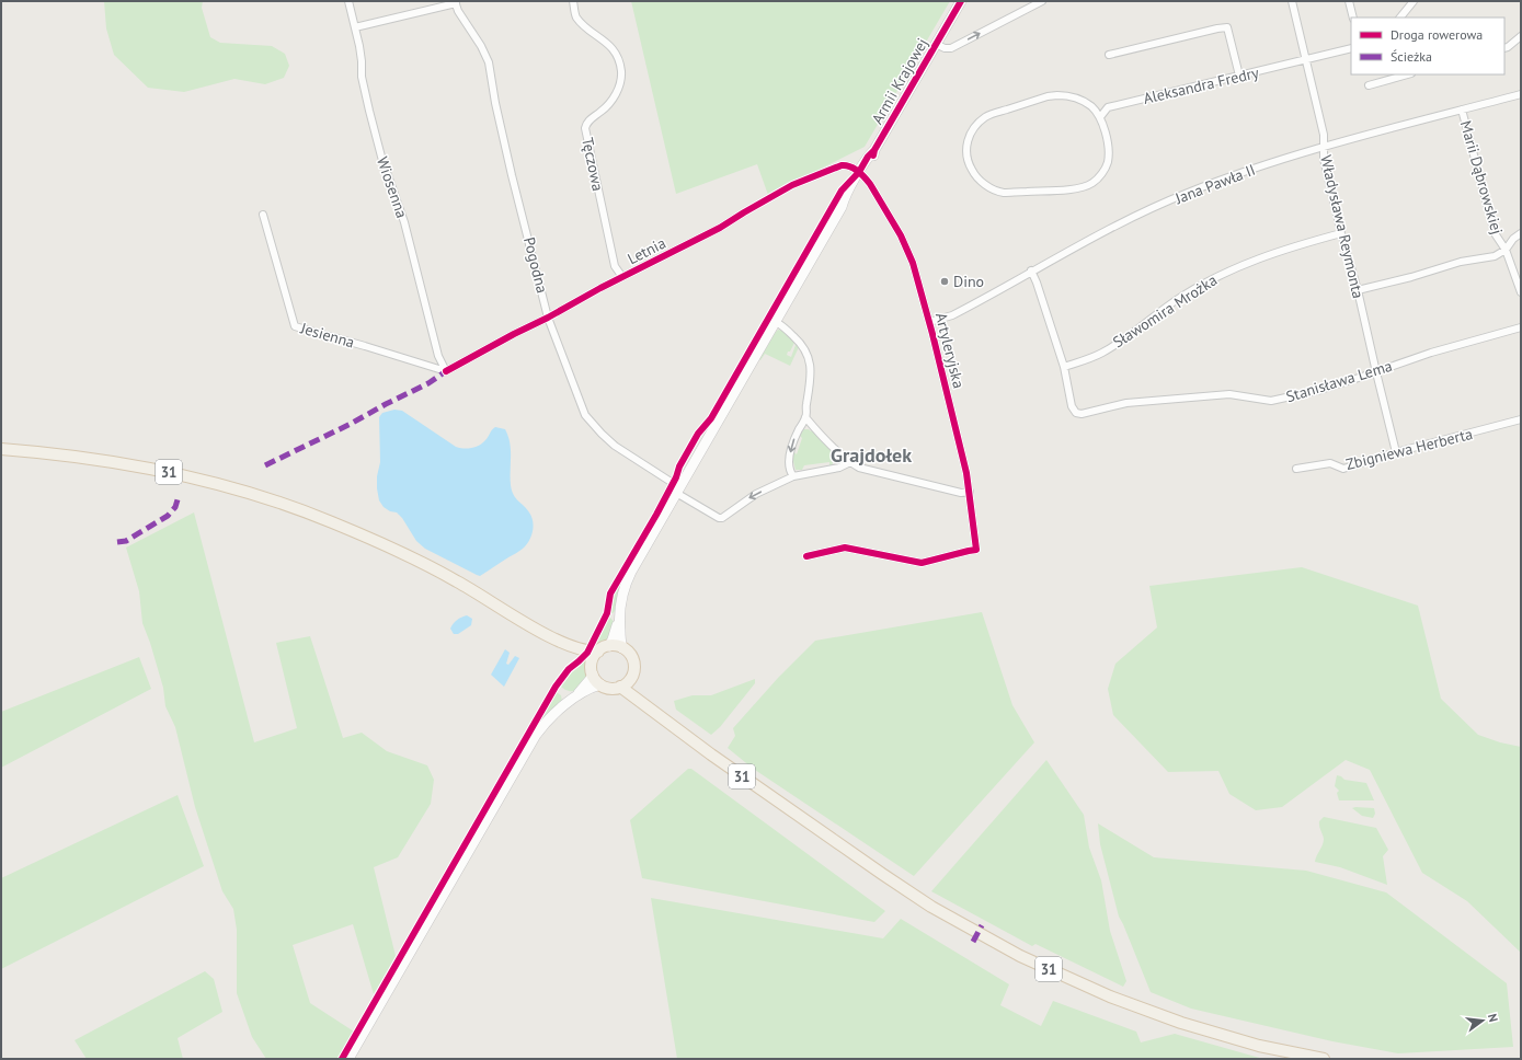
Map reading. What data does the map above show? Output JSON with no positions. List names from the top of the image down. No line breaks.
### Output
{"streets":{"main road":["31"],"street":["Armii Krajowej","Aleksandra Fredry","Tęczowa","Marii Dąbrowskiej","Jana Pawła II","Wiosenna","Władysława Reymonta","Letnia","Pogodna","Sławomira Mrożka","Jesienna","Artyleryjska","Stanisława Lema","Zbigniewa Herberta"]},"crossings":[["Armii Krajowej","Letnia"],["Armii Krajowej","Pogodna"],["Armii Krajowej","Artyleryjska"],["Armii Krajowej","31"],["Aleksandra Fredry","Władysława Reymonta"],["Tęczowa","Letnia"],["Marii Dąbrowskiej","Jana Pawła II"],["Jana Pawła II","Władysława Reymonta"],["Jana Pawła II","Artyleryjska"],["Wiosenna","Letnia"],["Wiosenna","Jesienna"],["Władysława Reymonta","Sławomira Mrożka"],["Władysława Reymonta","Stanisława Lema"],["Władysława Reymonta","Zbigniewa Herberta"],["Letnia","Pogodna"],["Letnia","Jesienna"],["Letnia","Artyleryjska"],["Sławomira Mrożka","Stanisława Lema"]],"districts":["Grajdołek"],"places":["Dino"],"legend":["Droga rowerowa","Ścieżka"],"north":"right"}
